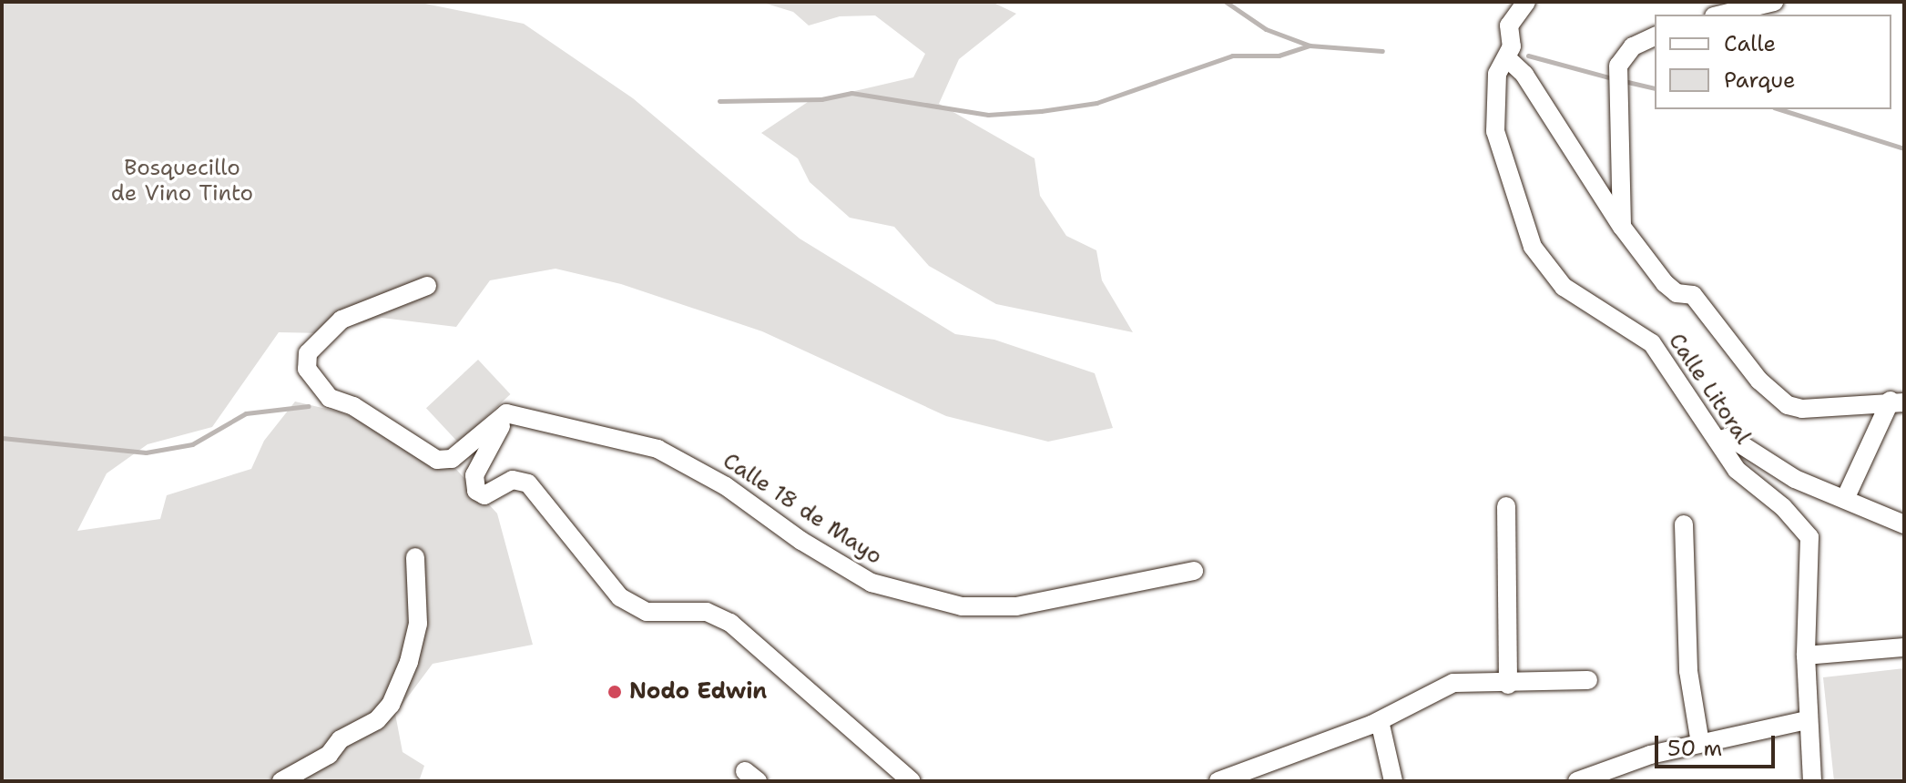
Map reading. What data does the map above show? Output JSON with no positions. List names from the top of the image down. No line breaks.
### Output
{"streets":{"street":["Calle Litoral","Calle 18 de Mayo"]},"parks":["Bosquecillo de Vino Tinto"],"places":["Nodo Edwin"],"legend":["Calle","Parque"],"scale_bar":"50 m"}
